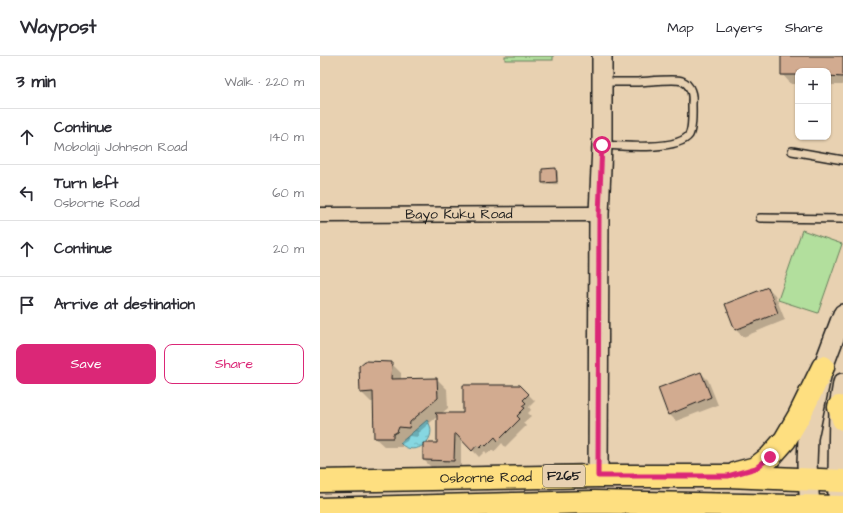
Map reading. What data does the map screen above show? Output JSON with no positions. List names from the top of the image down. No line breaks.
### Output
{"streets":{"main road":["F265","Osborne Road"],"street":["Bayo Kuku Road"]},"page":{"header":"Waypost","nav":["Map","Layers","Share"],"heading":["3 min","Walk · 220 m"],"map_buttons":["+","−"],"list":[["Continue","Mobolaji Johnson Road","140 m"],["Turn left","Osborne Road","60 m"],["Continue","20 m"],"Arrive at destination"],"buttons":["Save","Share"]}}
